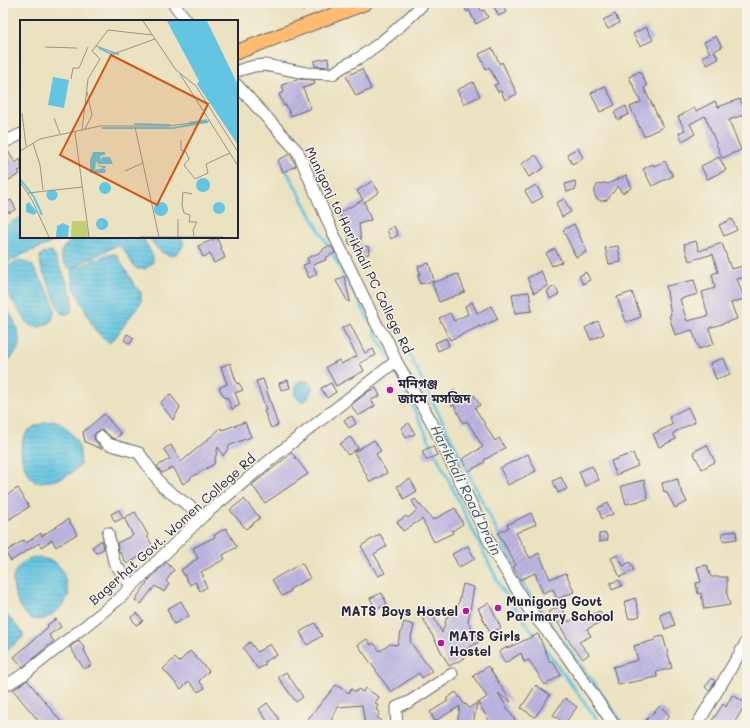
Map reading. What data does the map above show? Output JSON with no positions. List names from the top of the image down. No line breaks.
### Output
{"streets":{"street":["Munigonj to Harikhali PC College Rd","Bagerhat Govt. Women College Rd"]},"crossings":[["Munigonj to Harikhali PC College Rd","Bagerhat Govt. Women College Rd"]],"water":["Harikhali Road Drain"],"places":["মনিগঞ্জ জামে মসজিদ","Munigong Govt Parimary School","MATS Boys Hostel","MATS Girls Hostel"]}
